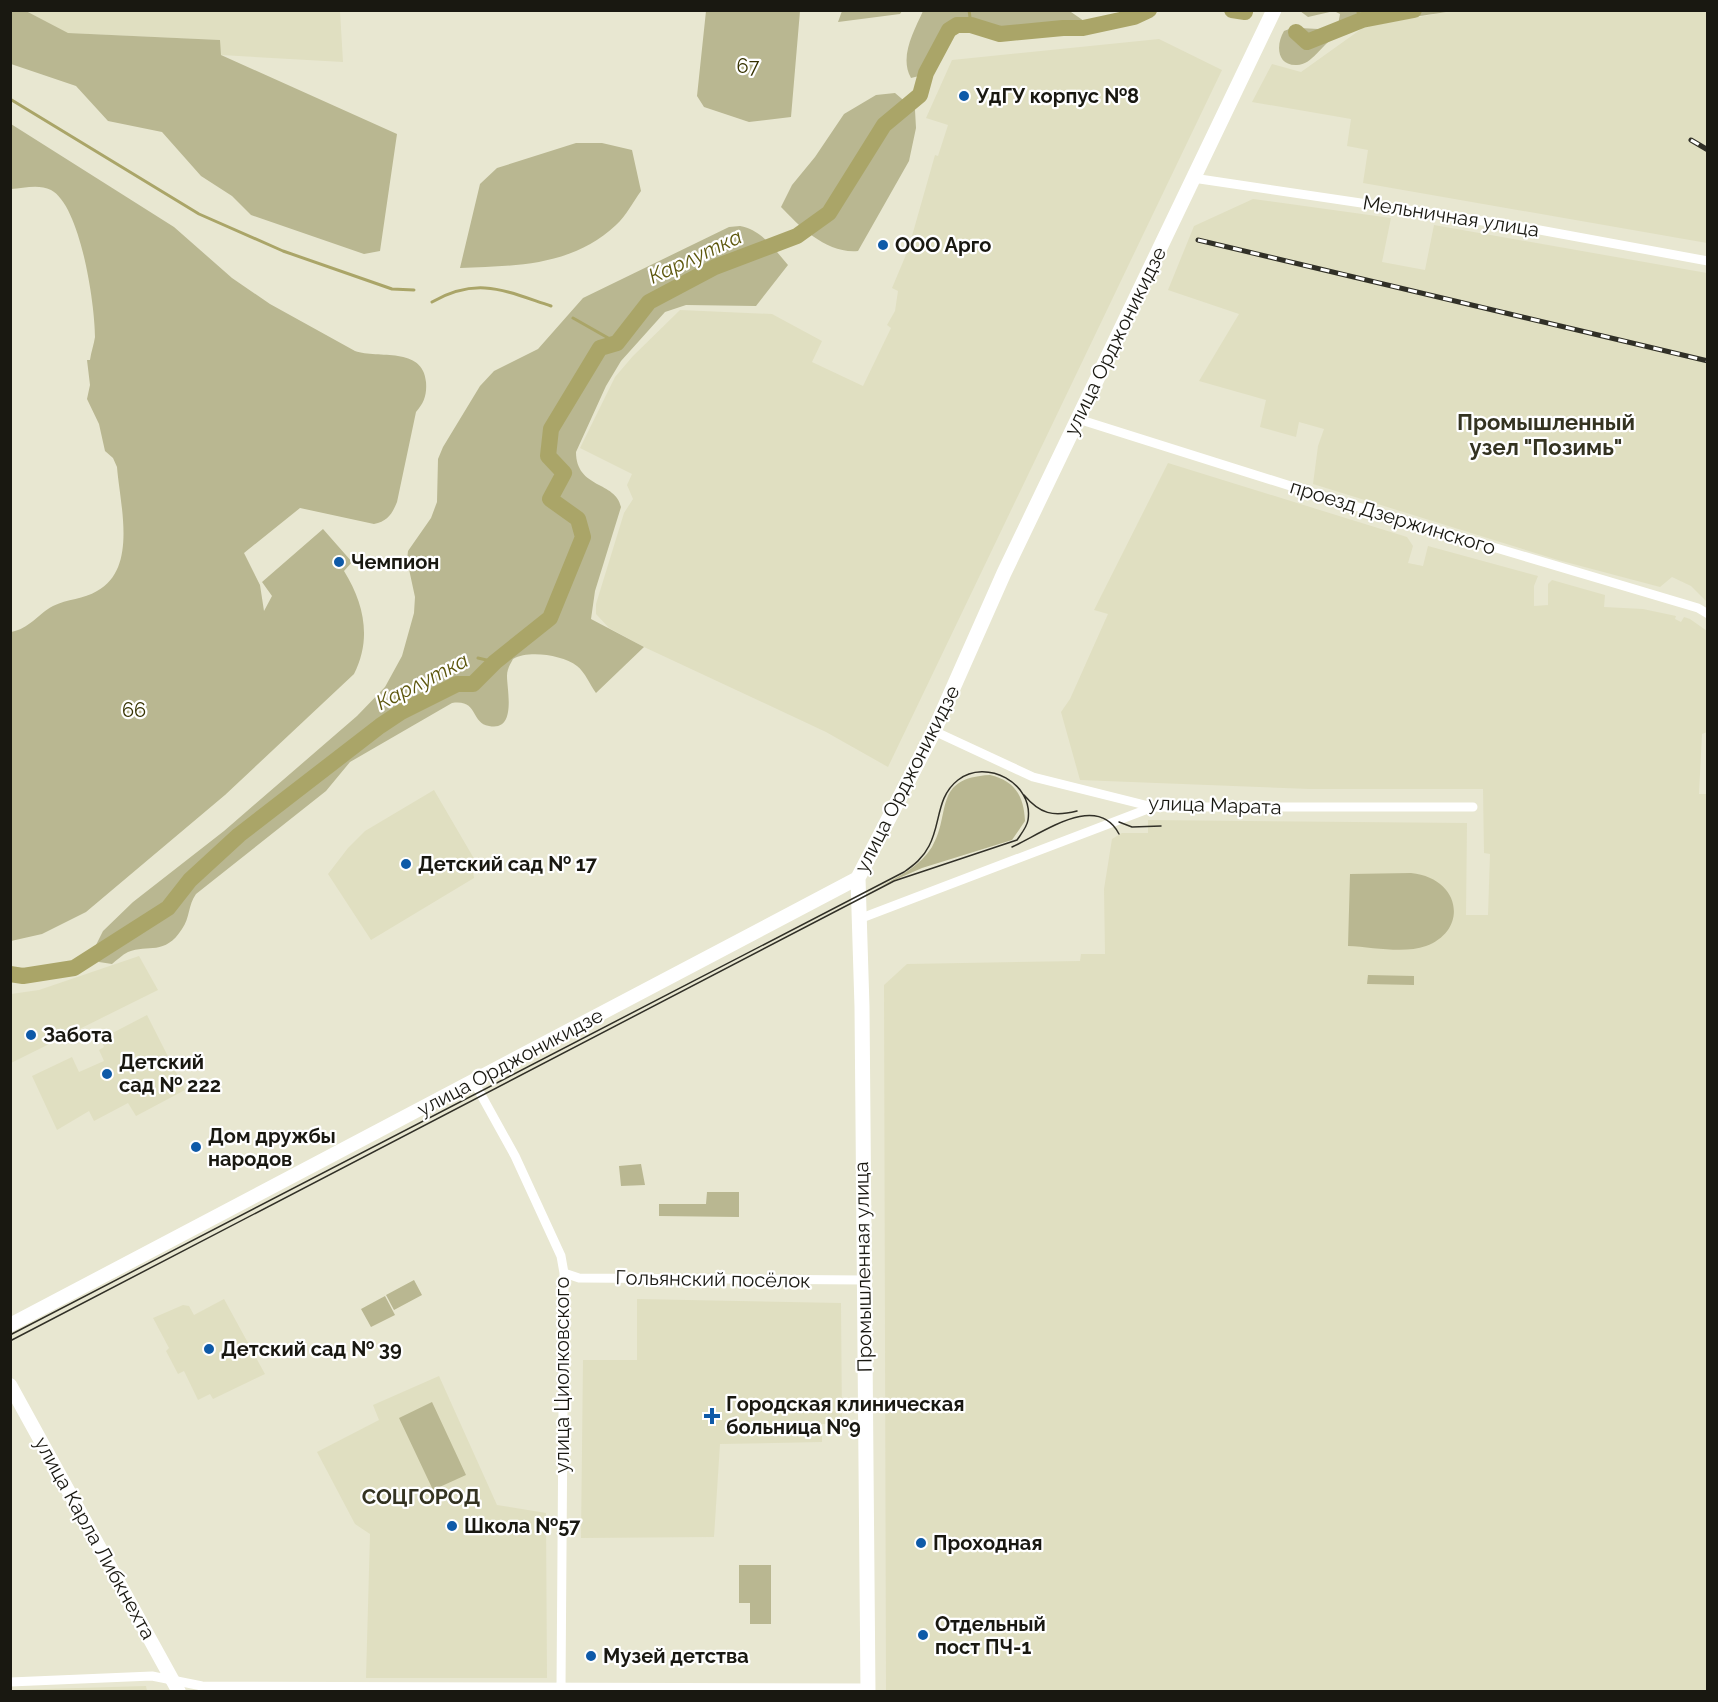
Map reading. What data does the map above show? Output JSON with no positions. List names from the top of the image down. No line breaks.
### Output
{"streets":{"main road":["улица Орджоникидзе","Промышленная улица","улица Карла Либкнехта"],"street":["Мельничная улица","проезд Дзержинского","улица Марата","Гольянский посёлок","улица Циолковского"]},"crossings":[["Мельничная улица","улица Орджоникидзе"],["улица Орджоникидзе","проезд Дзержинского"],["улица Орджоникидзе","улица Марата"],["улица Орджоникидзе","Промышленная улица"],["улица Орджоникидзе","улица Циолковского"],["Промышленная улица","Гольянский посёлок"],["Гольянский посёлок","улица Циолковского"]],"districts":["Промышленный узел \"Позимь\"","СОЦГОРОД"],"water":["Карлутка"],"parks":["67","66"],"places":{"other":["УдГУ корпус №8","ООО Арго","Чемпион","Детский сад № 17","Забота","Детский сад № 222","Дом дружбы народов","Детский сад № 39","Школа №57","Проходная","Отдельный пост ПЧ-1","Музей детства"],"health":["Городская клиническая больница №9"]}}
